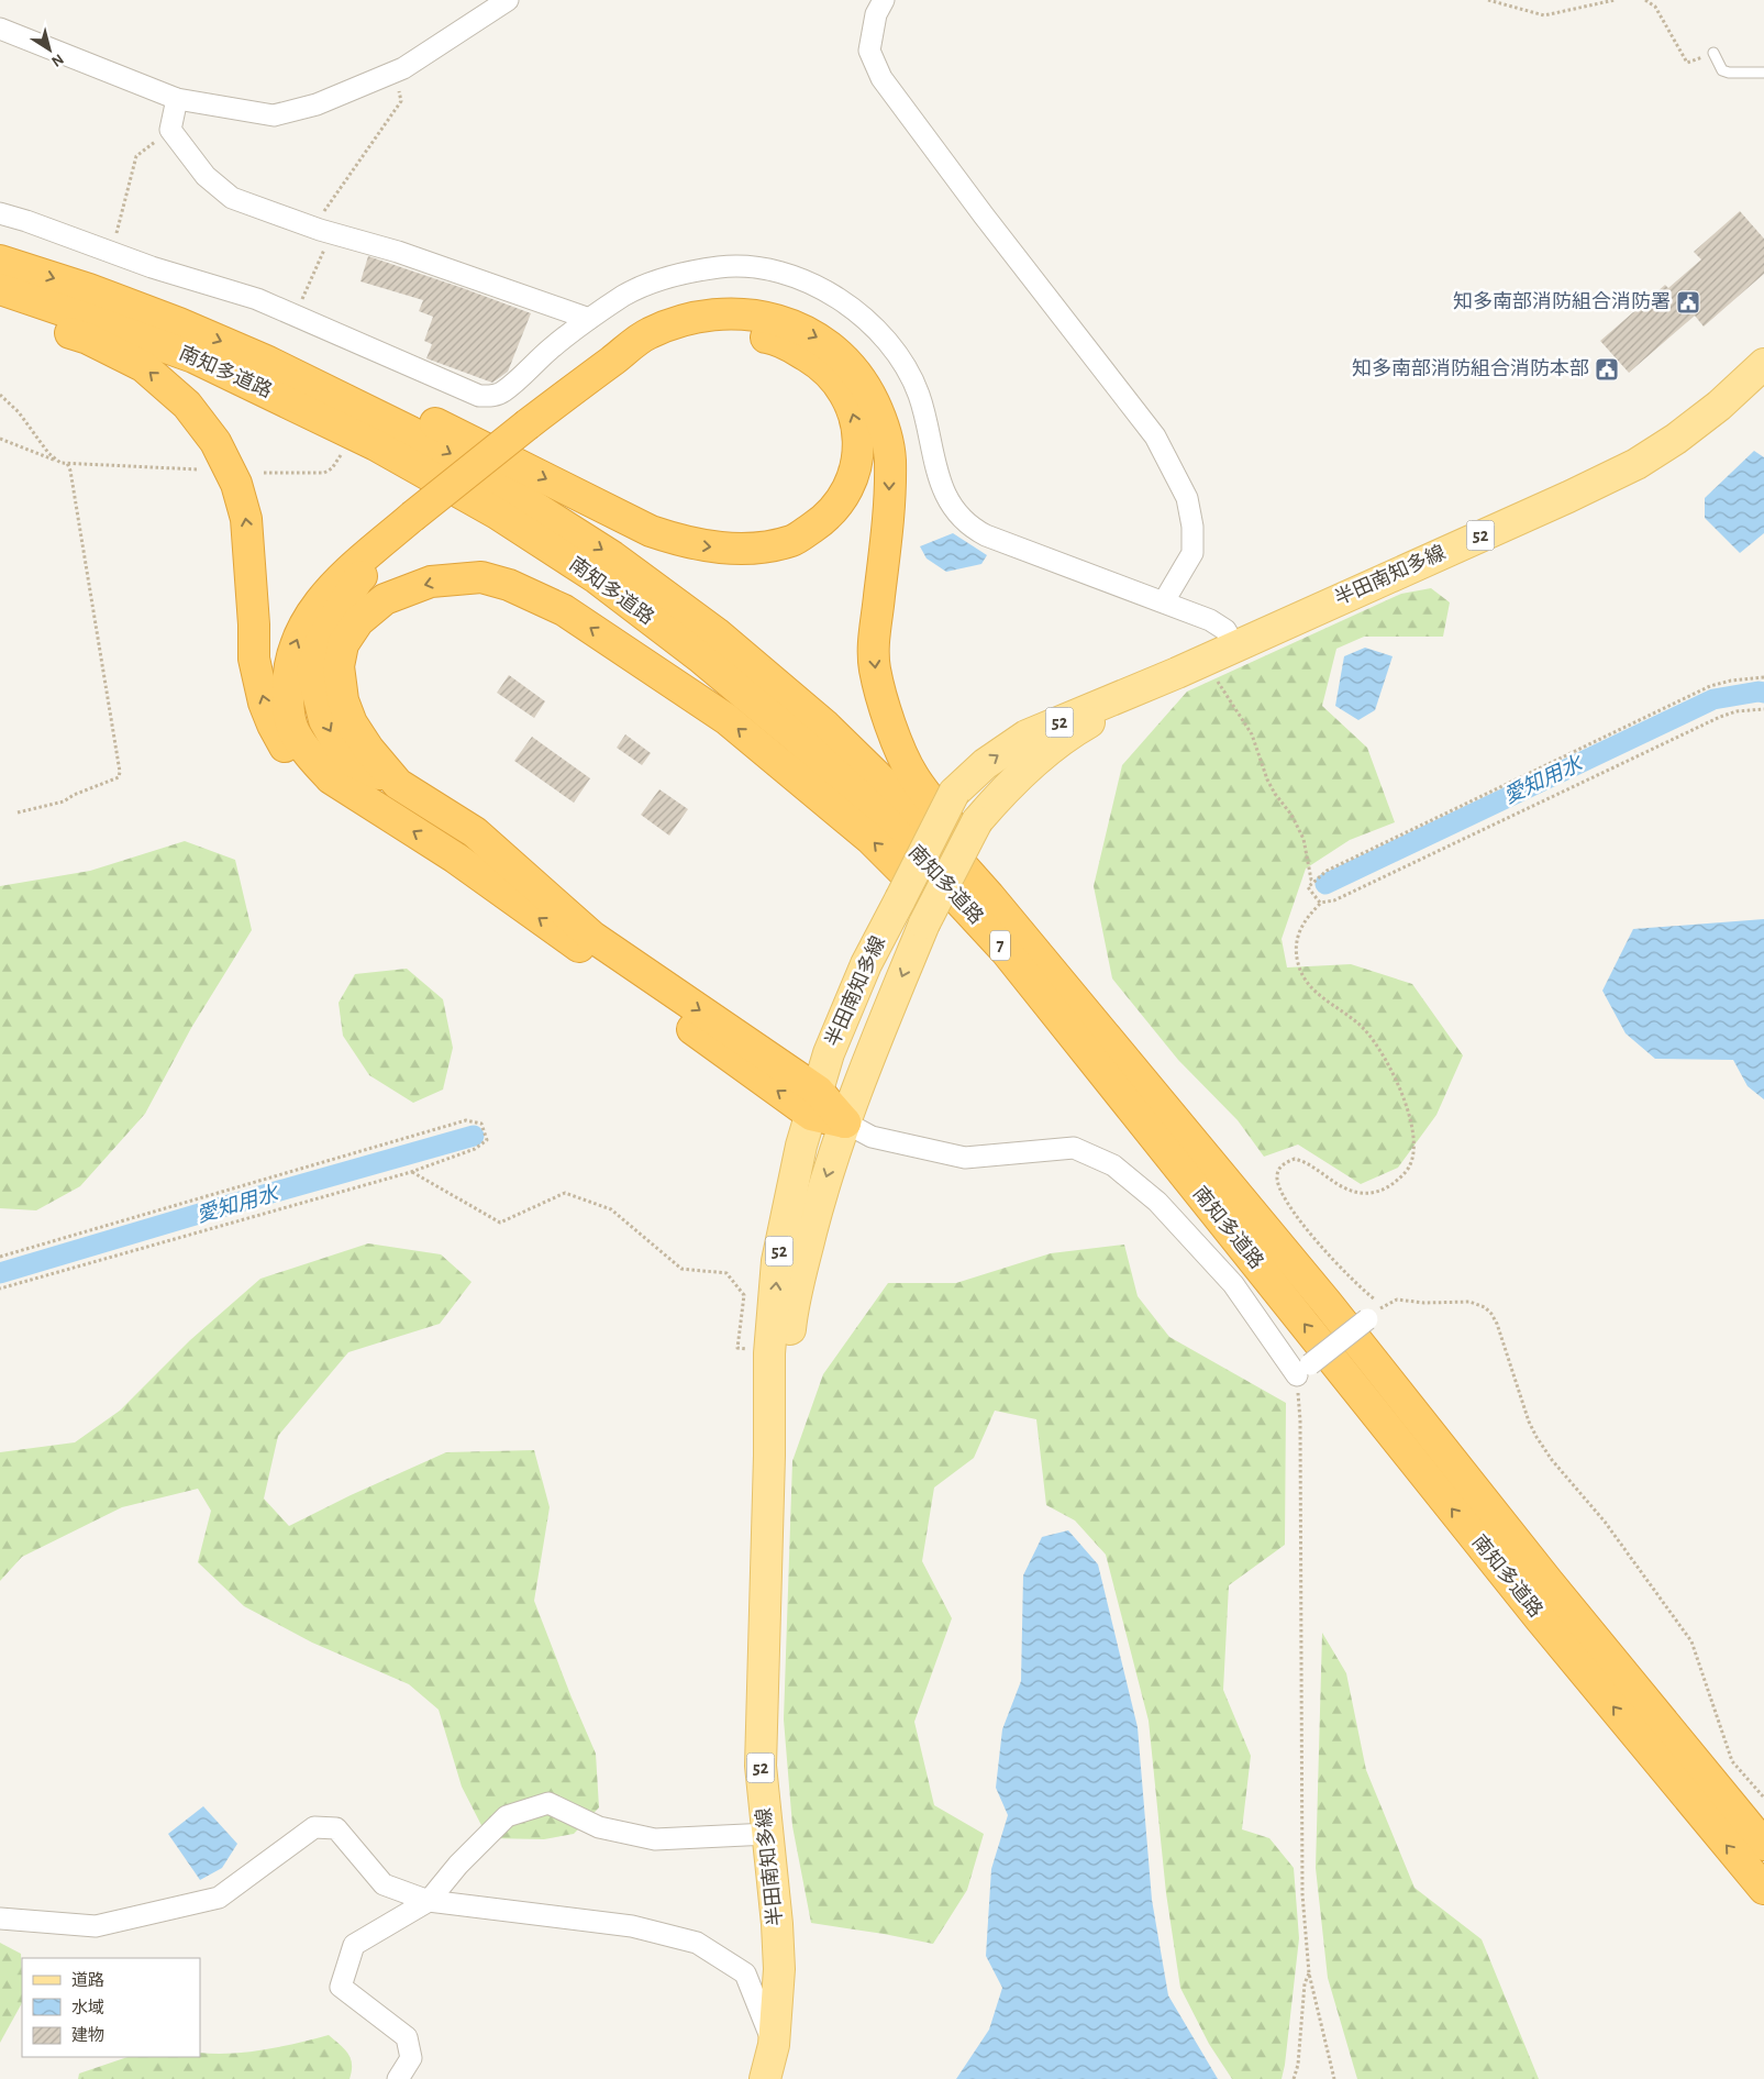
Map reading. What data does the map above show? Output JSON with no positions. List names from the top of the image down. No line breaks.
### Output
{"streets":{"highway":["南知多道路","7"],"main road":["52","半田南知多線"]},"water":["愛知用水"],"places":{"public building":["知多南部消防組合消防署","知多南部消防組合消防本部"]},"legend":["道路","水域","建物"],"north":"bottom right"}
